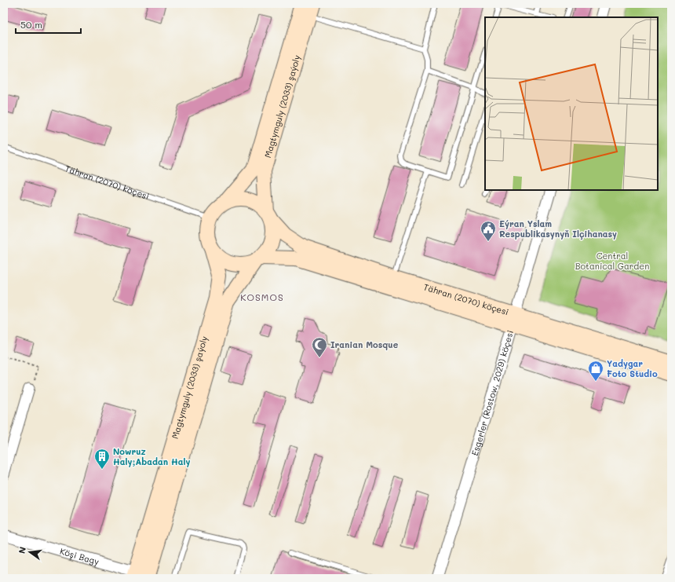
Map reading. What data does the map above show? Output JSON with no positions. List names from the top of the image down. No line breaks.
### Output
{"streets":{"main road":["Magtymguly (2033) şaýoly","Tähran (2070) köçesi"],"street":["Esgerler (Rostow, 2029) köçesi","Köşi Bagy"]},"crossings":[["Magtymguly (2033) şaýoly","Tähran (2070) köçesi"],["Magtymguly (2033) şaýoly","Köşi Bagy"],["Tähran (2070) köçesi","Esgerler (Rostow, 2029) köçesi"]],"districts":["KOSMOS"],"parks":["Central Botanical Garden"],"places":{"public building":["Eýran Yslam Respublikasynyň Ilçihanasy"],"mosque":["Iranian Mosque"],"shop":["Yadygar Foto Studio"],"building":["Nowruz Haly;Abadan Haly"]},"scale_bar":"50 m","north":"left"}
